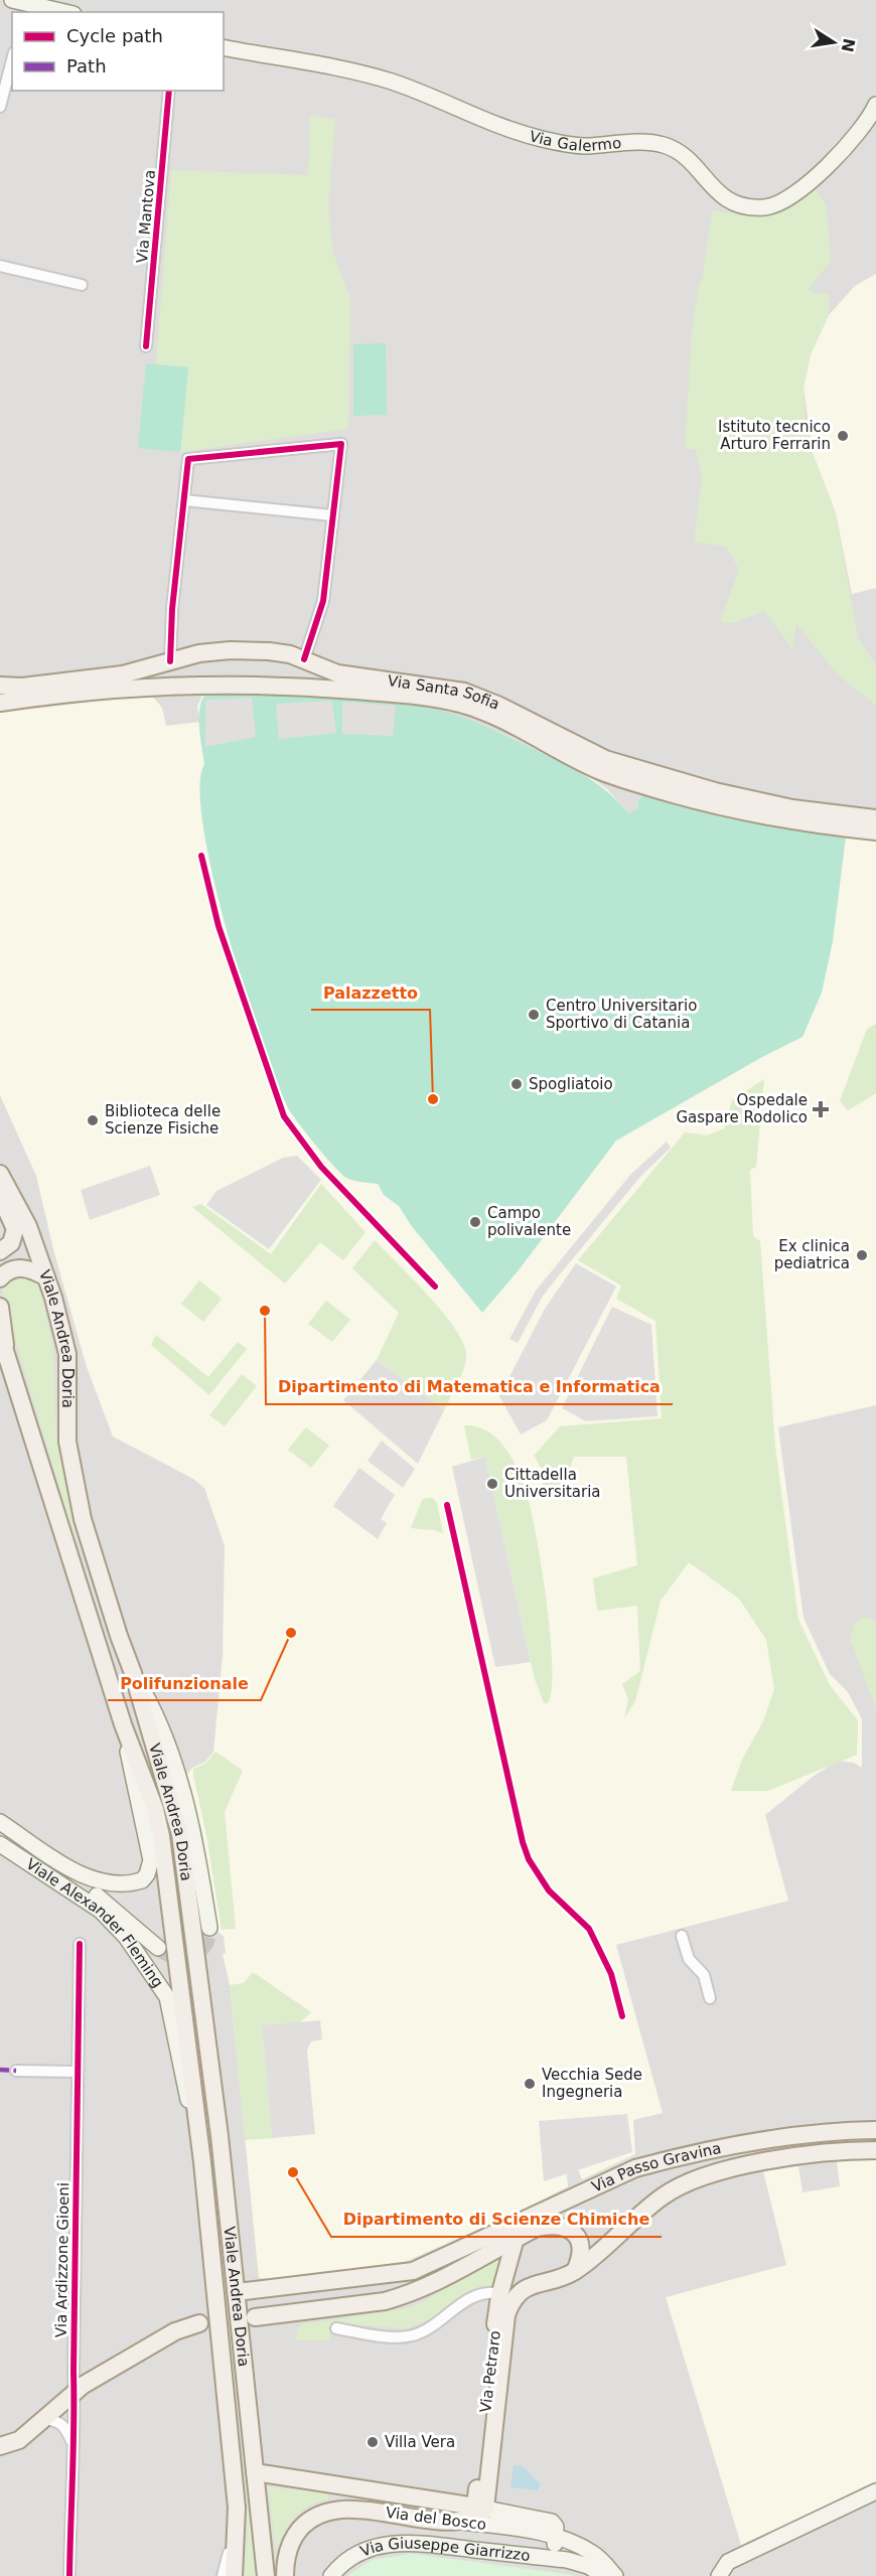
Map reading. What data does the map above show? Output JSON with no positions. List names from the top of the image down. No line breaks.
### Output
{"streets":{"main road":["Via Galermo","Via Santa Sofia","Viale Andrea Doria","Viale Alexander Fleming","Via Passo Gravina","Via Petraro","Via del Bosco","Via Giuseppe Giarrizzo"],"street":["Via Mantova","Via Ardizzone Gioeni"]},"crossings":[["Viale Andrea Doria","Viale Alexander Fleming"],["Viale Andrea Doria","Via Passo Gravina"],["Viale Andrea Doria","Via del Bosco"],["Via Petraro","Via del Bosco"],["Via del Bosco","Via Giuseppe Giarrizzo"]],"places":{"other":["Istituto tecnico Arturo Ferrarin","Centro Universitario Sportivo di Catania","Spogliatoio","Palazzetto","Biblioteca delle Scienze Fisiche","Campo polivalente","Ex clinica pediatrica","Dipartimento di Matematica e Informatica","Cittadella Universitaria","Polifunzionale","Vecchia Sede Ingegneria","Dipartimento di Scienze Chimiche","Villa Vera"],"health":["Ospedale Gaspare Rodolico"]},"legend":["Cycle path","Path"],"north":"right"}
